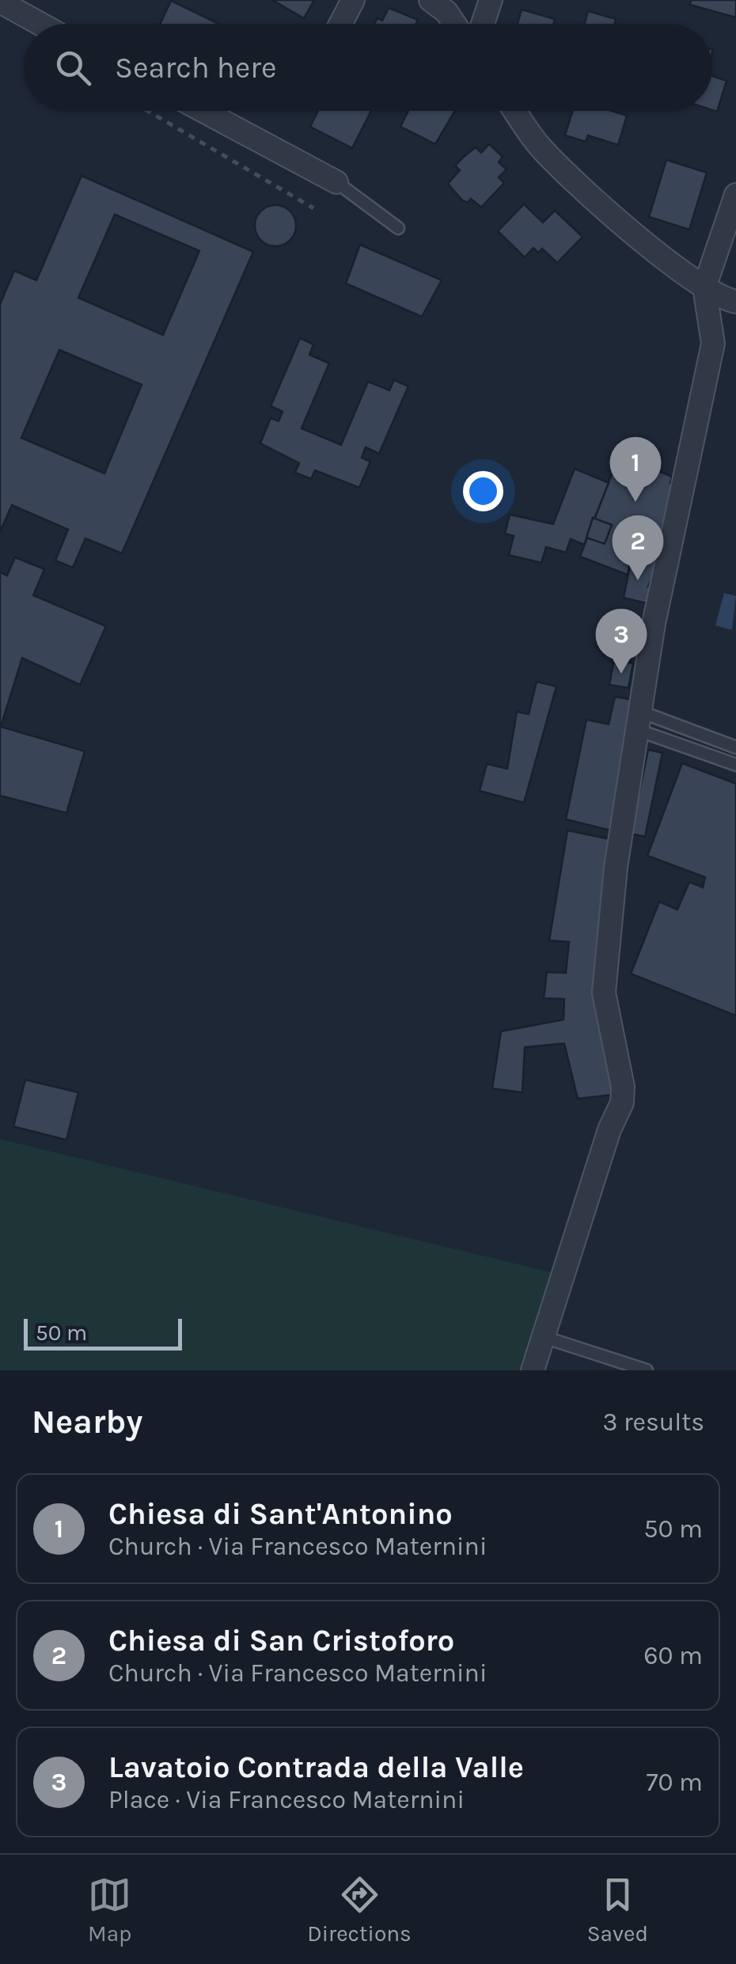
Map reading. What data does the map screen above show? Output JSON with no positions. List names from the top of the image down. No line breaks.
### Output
{"scale_bar":"50 m","page":{"search":"Search here","pins":["1","2","3"],"scale":"50 m","heading":["Nearby","3 results"],"list":[{"mark":"1","name":"Chiesa di Sant'Antonino","note":"Church · Via Francesco Maternini","value":"50 m"},{"mark":"2","name":"Chiesa di San Cristoforo","note":"Church · Via Francesco Maternini","value":"60 m"},{"mark":"3","name":"Lavatoio Contrada della Valle","note":"Place · Via Francesco Maternini","value":"70 m"}],"nav":["Map","Directions","Saved"]}}
